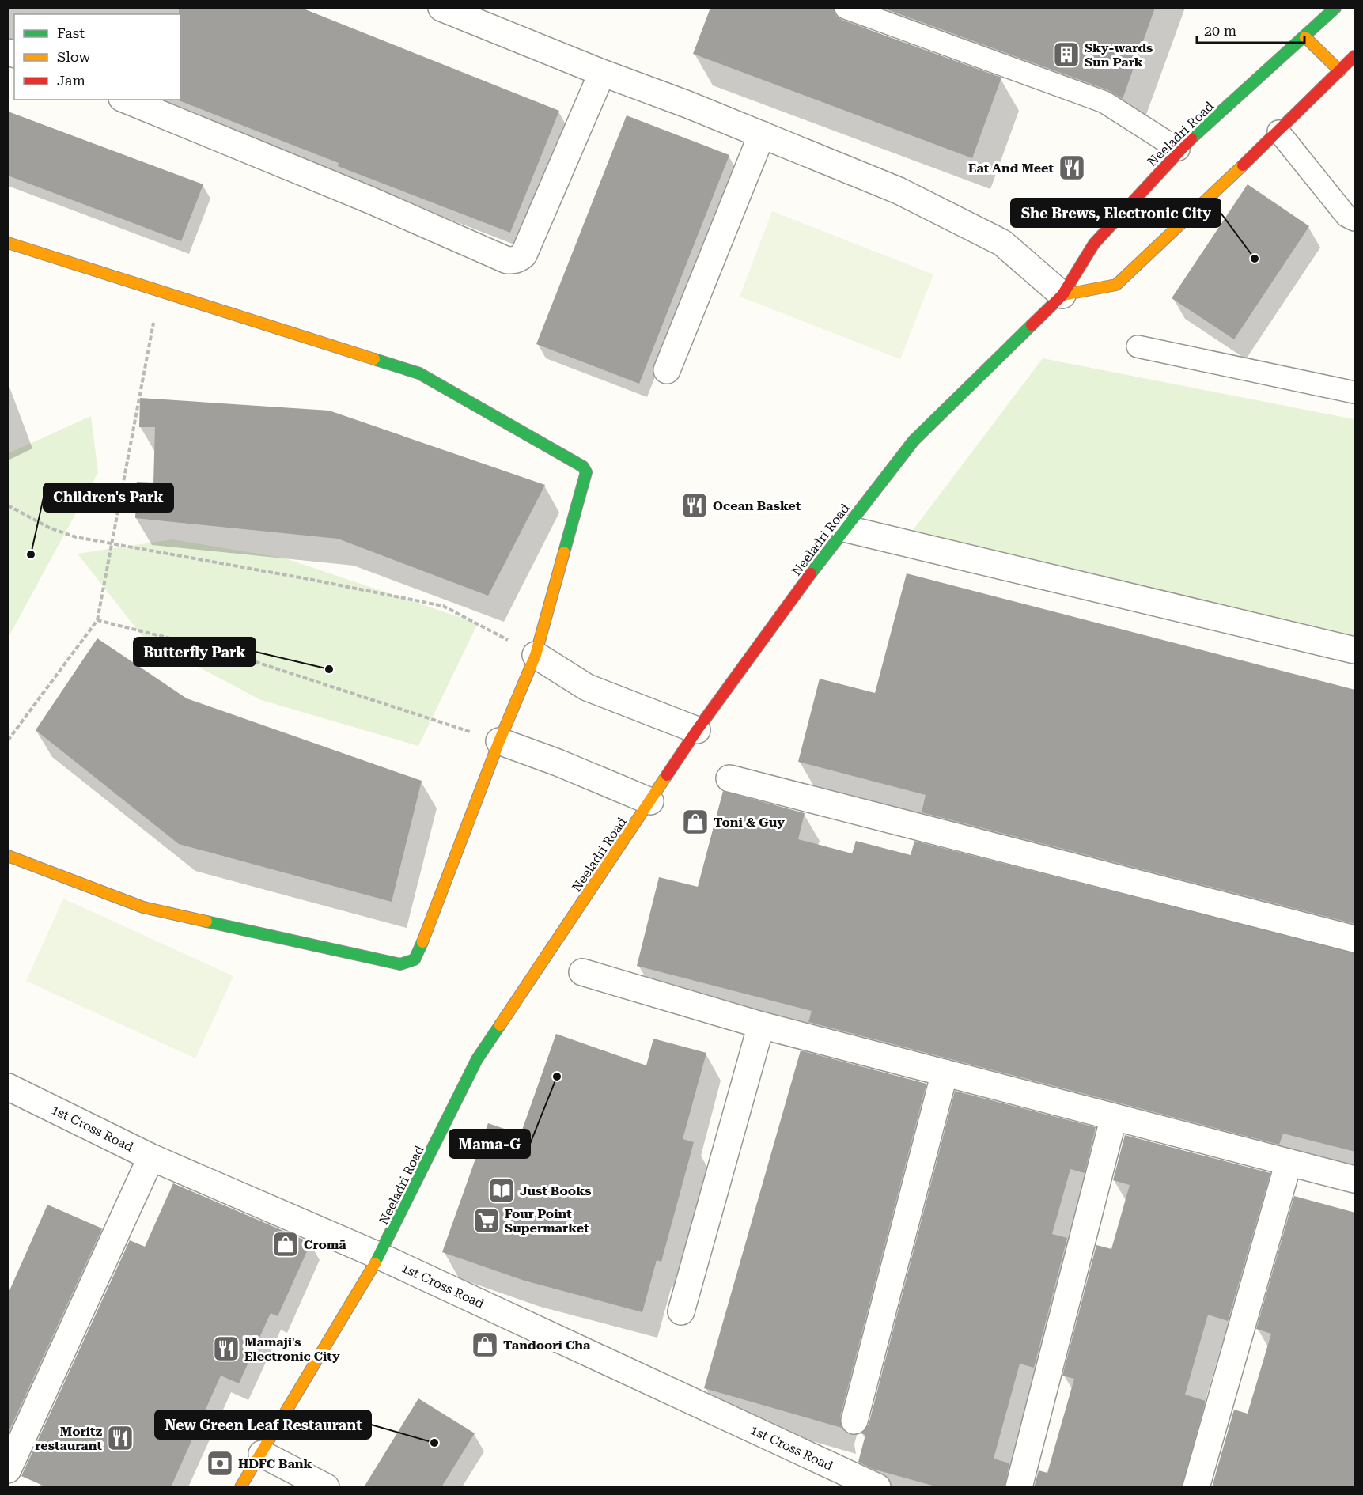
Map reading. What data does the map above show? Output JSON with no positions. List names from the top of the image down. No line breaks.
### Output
{"streets":{"main road":["Neeladri Road"],"street":["1st Cross Road"]},"crossings":[["Neeladri Road","1st Cross Road"]],"places":{"building":["Sky-wards Sun Park"],"restaurant":["Eat And Meet","Ocean Basket","Mamaji's Electronic City","Moritz restaurant"],"other":["She Brews, Electronic City","Children's Park","Butterfly Park","Mama-G","New Green Leaf Restaurant"],"shop":["Toni & Guy","Cromā","Tandoori Cha"],"library":["Just Books"],"supermarket":["Four Point Supermarket"],"bank":["HDFC Bank"]},"legend":["Fast","Slow","Jam"],"scale_bar":"20 m"}
